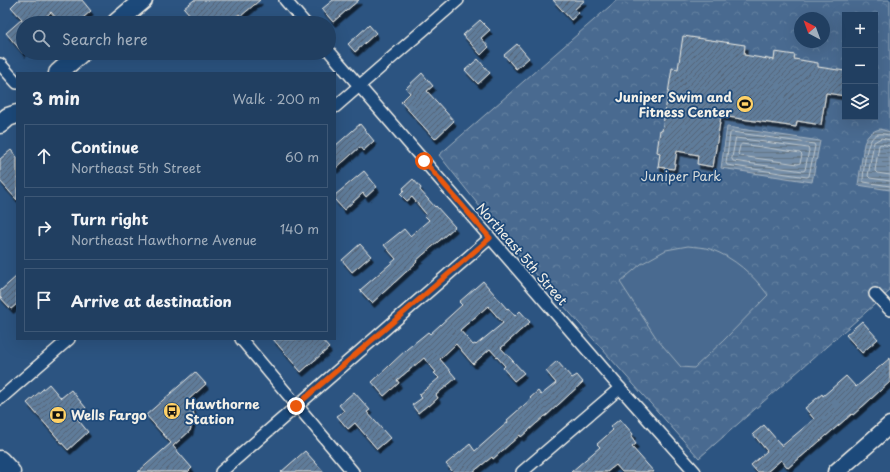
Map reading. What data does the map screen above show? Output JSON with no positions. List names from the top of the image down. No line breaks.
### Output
{"streets":{"street":["Northeast 5th Street"]},"parks":["Juniper Park"],"places":{"sports":["Juniper Swim and Fitness Center"],"bus stop":["Hawthorne Station"],"bank":["Wells Fargo"]},"north":"top left","page":{"map_buttons":["+","−"],"search":"Search here","heading":["3 min","Walk · 200 m"],"list":[["Continue","Northeast 5th Street","60 m"],["Turn right","Northeast Hawthorne Avenue","140 m"],"Arrive at destination"]}}
